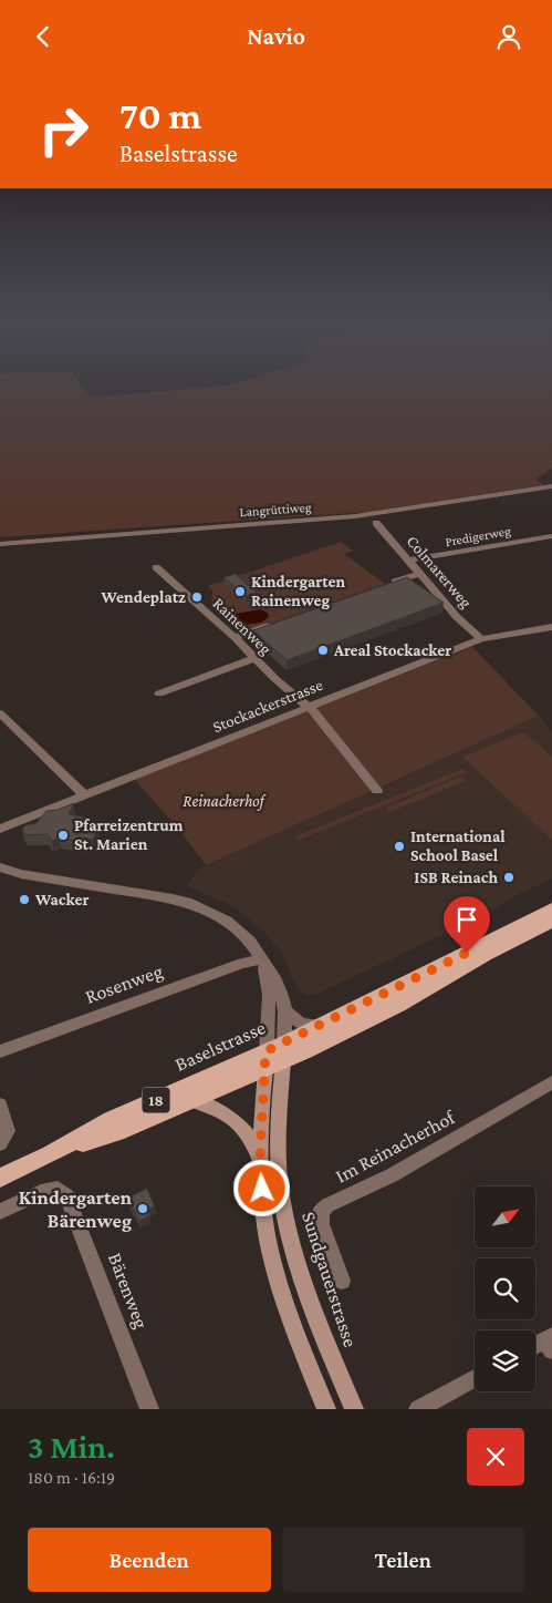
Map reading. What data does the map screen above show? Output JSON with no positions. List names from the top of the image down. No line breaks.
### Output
{"streets":{"main road":["Baselstrasse","18","Sundgauerstrasse"],"street":["Langrüttiweg","Predigerweg","Colmarerweg","Rainenweg","Stockackerstrasse","Rosenweg","Im Reinacherhof","Bärenweg"]},"crossings":[["Predigerweg","Colmarerweg"],["Colmarerweg","Stockackerstrasse"],["Rainenweg","Stockackerstrasse"],["Baselstrasse","Sundgauerstrasse"]],"parks":["Reinacherhof"],"places":["Kindergarten Rainenweg","Wendeplatz","Areal Stockacker","Pfarreizentrum St. Marien","International School Basel","ISB Reinach","Wacker","Kindergarten Bärenweg"],"north":"top right","page":{"header":"Navio","turn":["70 m","Baselstrasse"],"heading":["3 Min.","180 m · 16:19"],"buttons":["Beenden","Teilen"]}}
